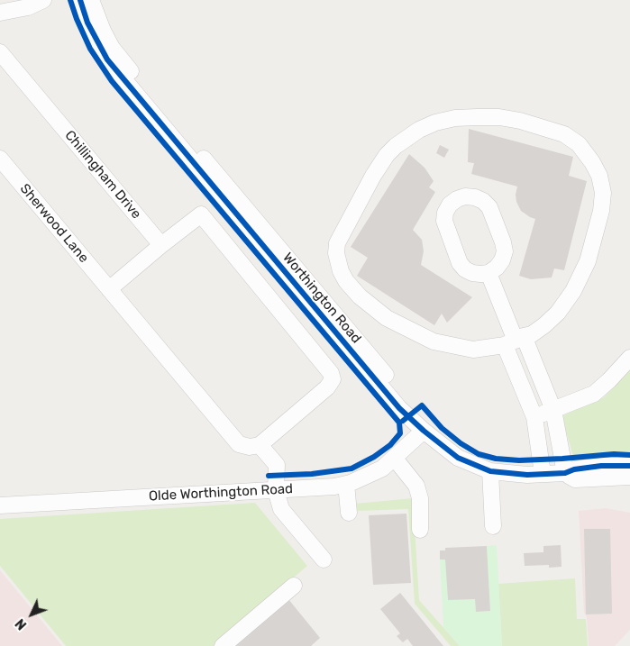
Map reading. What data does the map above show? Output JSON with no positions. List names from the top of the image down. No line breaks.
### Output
{"streets":{"street":["Chillingham Drive","Sherwood Lane","Worthington Road","Olde Worthington Road"]},"crossings":[["Worthington Road","Olde Worthington Road"]],"north":"bottom left"}
